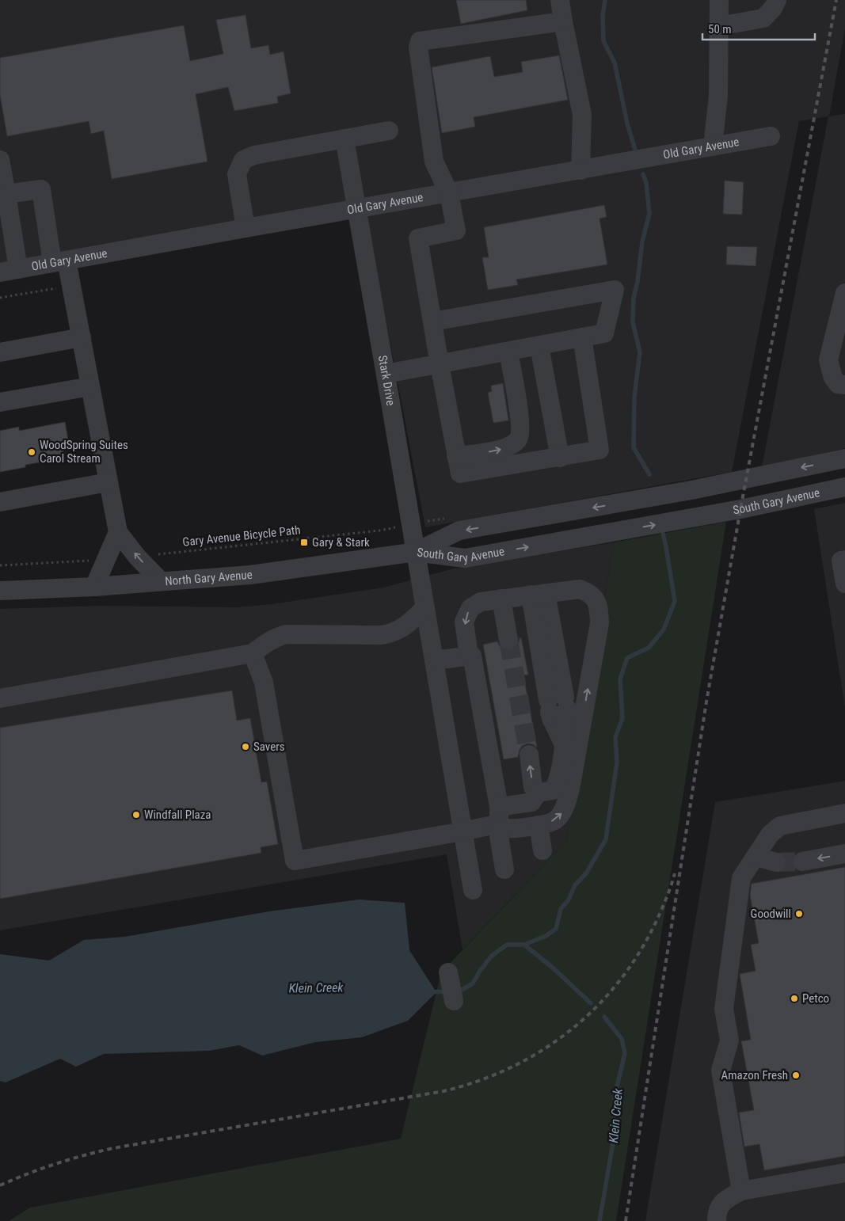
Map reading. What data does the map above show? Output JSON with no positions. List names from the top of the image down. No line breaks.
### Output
{"streets":{"street":["Old Gary Avenue","Stark Drive","South Gary Avenue","North Gary Avenue"],"path":["Gary Avenue Bicycle Path"]},"crossings":[["Old Gary Avenue","Stark Drive"],["Stark Drive","South Gary Avenue"],["Stark Drive","North Gary Avenue"],["South Gary Avenue","North Gary Avenue"]],"water":["Klein Creek"],"places":{"other":["WoodSpring Suites Carol Stream","Savers","Windfall Plaza","Goodwill","Petco","Amazon Fresh"],"transit":["Gary & Stark"]},"scale_bar":"50 m"}
